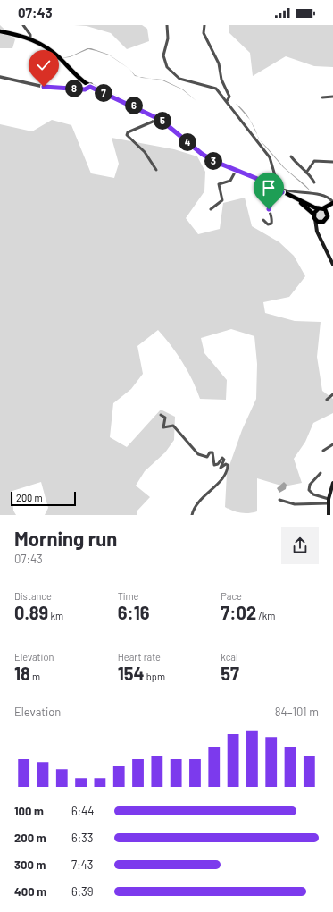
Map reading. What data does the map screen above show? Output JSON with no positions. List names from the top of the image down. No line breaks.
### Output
{"scale_bar":"200 m","page":{"status":"07:43","pins":["8","7","6","5","4","3"],"scale":"200 m","heading":["Morning run","07:43"],"stats":[["Distance","0.89 km"],["Time","6:16"],["Pace","7:02 /km"],["Elevation","18 m"],["Heart rate","154 bpm"],["kcal","57"]],"chart":["Elevation","84–101 m"],"list":[{"name":"100 m","note":"6:44"},{"name":"200 m","note":"6:33"},{"name":"300 m","note":"7:43"},{"name":"400 m","note":"6:39"}]}}
